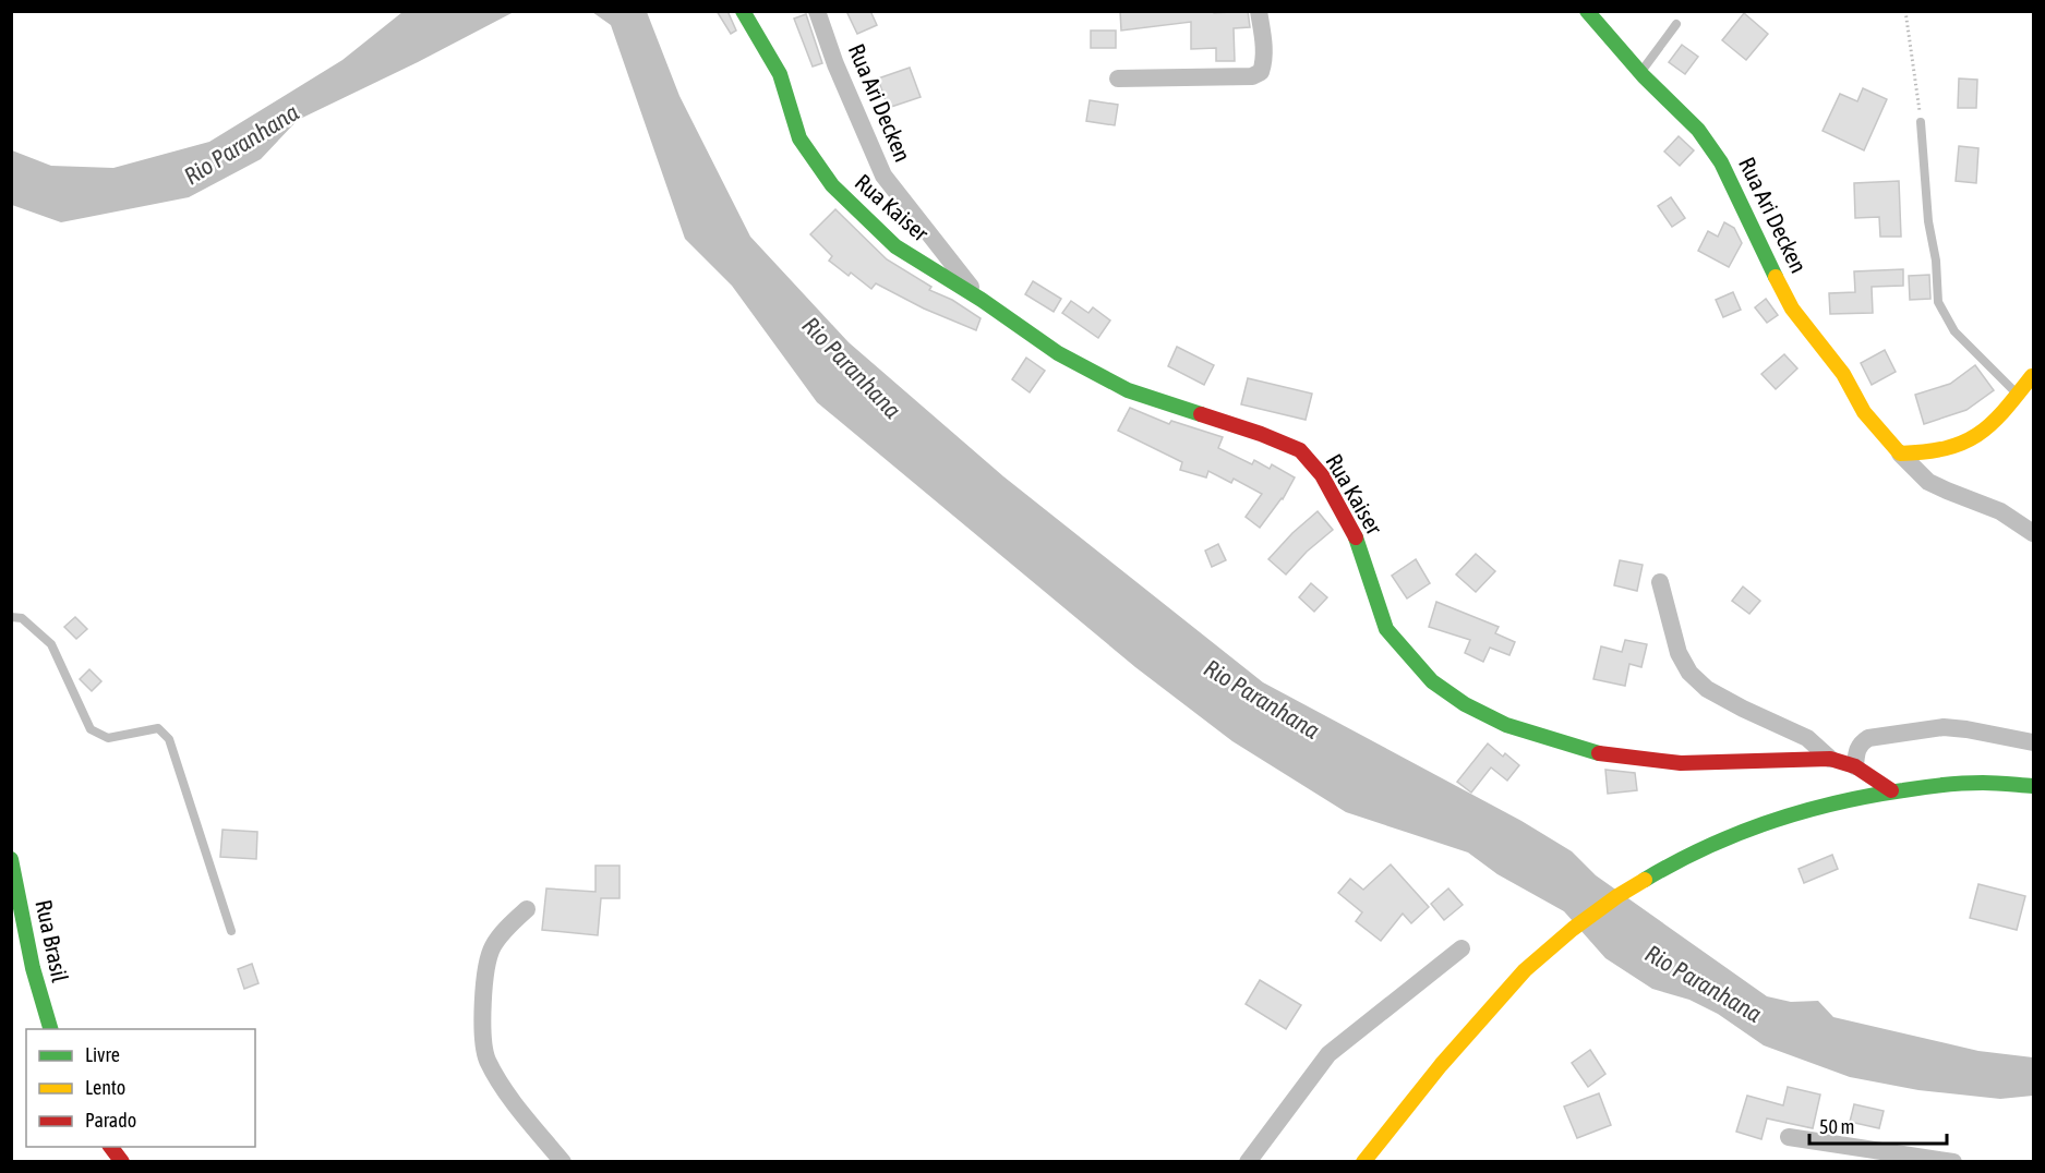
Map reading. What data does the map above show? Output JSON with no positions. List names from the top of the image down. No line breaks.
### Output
{"streets":{"street":["Rua Ari Decken","Rua Kaiser","Rua Brasil"]},"crossings":[["Rua Ari Decken","Rua Kaiser"]],"water":["Rio Paranhana"],"legend":["Livre","Lento","Parado"],"scale_bar":"50 m"}
